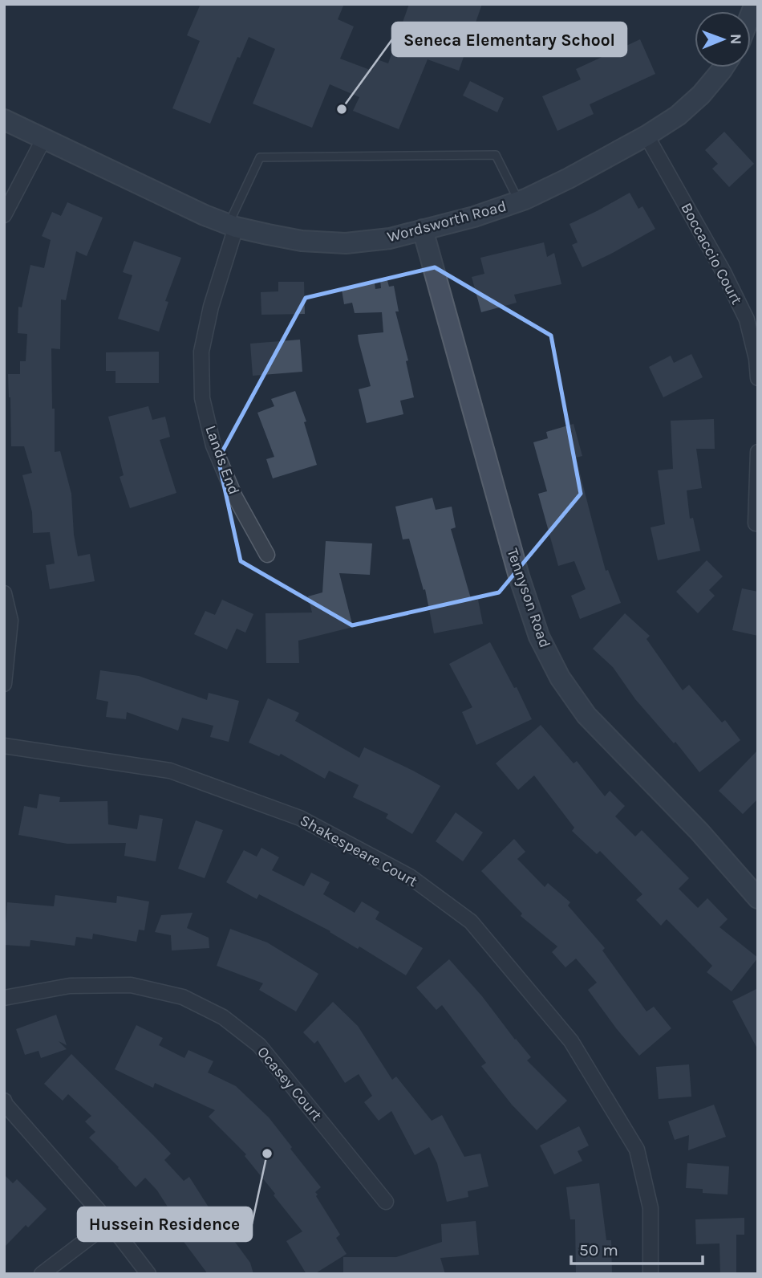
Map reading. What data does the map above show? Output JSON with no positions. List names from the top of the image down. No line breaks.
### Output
{"streets":{"street":["Wordsworth Road","Boccaccio Court","Lands End","Tennyson Road","Shakespeare Court","Ocasey Court"]},"crossings":[["Wordsworth Road","Boccaccio Court"],["Wordsworth Road","Lands End"],["Wordsworth Road","Tennyson Road"]],"places":["Seneca Elementary School","Hussein Residence"],"scale_bar":"50 m","north":"right"}
